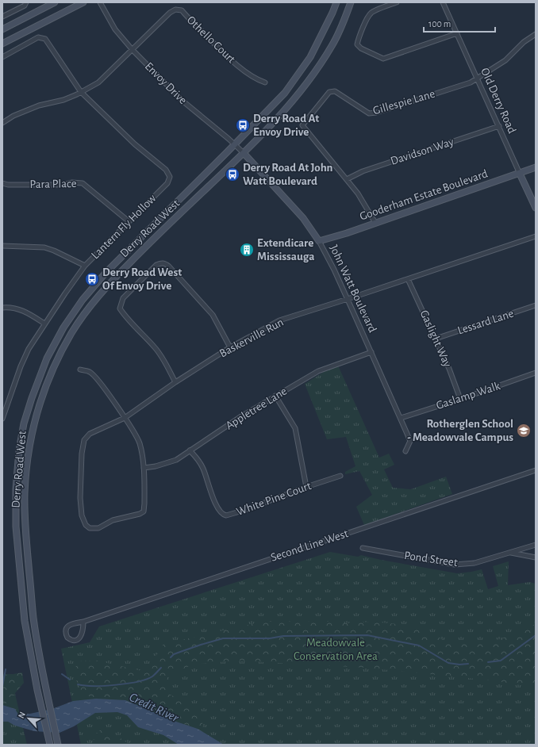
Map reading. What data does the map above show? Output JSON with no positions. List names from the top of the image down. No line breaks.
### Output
{"streets":{"main road":["Old Derry Road","Gooderham Estate Boulevard","Derry Road West","John Watt Boulevard"],"street":["Othello Court","Envoy Drive","Gillespie Lane","Davidson Way","Para Place","Lantern Fly Hollow","Lessard Lane","Baskerville Run","Gaslight Way","Gaslamp Walk","Appletree Lane","White Pine Court","Second Line West","Pond Street"]},"crossings":[["Othello Court","Envoy Drive"],["Envoy Drive","Derry Road West"],["Envoy Drive","John Watt Boulevard"],["Old Derry Road","Gillespie Lane"],["Old Derry Road","Davidson Way"],["Old Derry Road","Gooderham Estate Boulevard"],["Gillespie Lane","Davidson Way"],["Gillespie Lane","Gooderham Estate Boulevard"],["Para Place","Lantern Fly Hollow"],["Gooderham Estate Boulevard","John Watt Boulevard"],["Derry Road West","John Watt Boulevard"],["John Watt Boulevard","Baskerville Run"],["John Watt Boulevard","Gaslamp Walk"],["John Watt Boulevard","Appletree Lane"],["Lessard Lane","Gaslight Way"],["Baskerville Run","Gaslight Way"],["Baskerville Run","Appletree Lane"],["Gaslight Way","Gaslamp Walk"],["Appletree Lane","White Pine Court"]],"water":["Credit River"],"parks":["Meadowvale Conservation Area"],"places":{"bus stop":["Derry Road At Envoy Drive","Derry Road At John Watt Boulevard","Derry Road West Of Envoy Drive"],"building":["Extendicare Mississauga"],"school or university":["Rotherglen School - Meadowvale Campus"]},"scale_bar":"100 m","north":"top left"}
